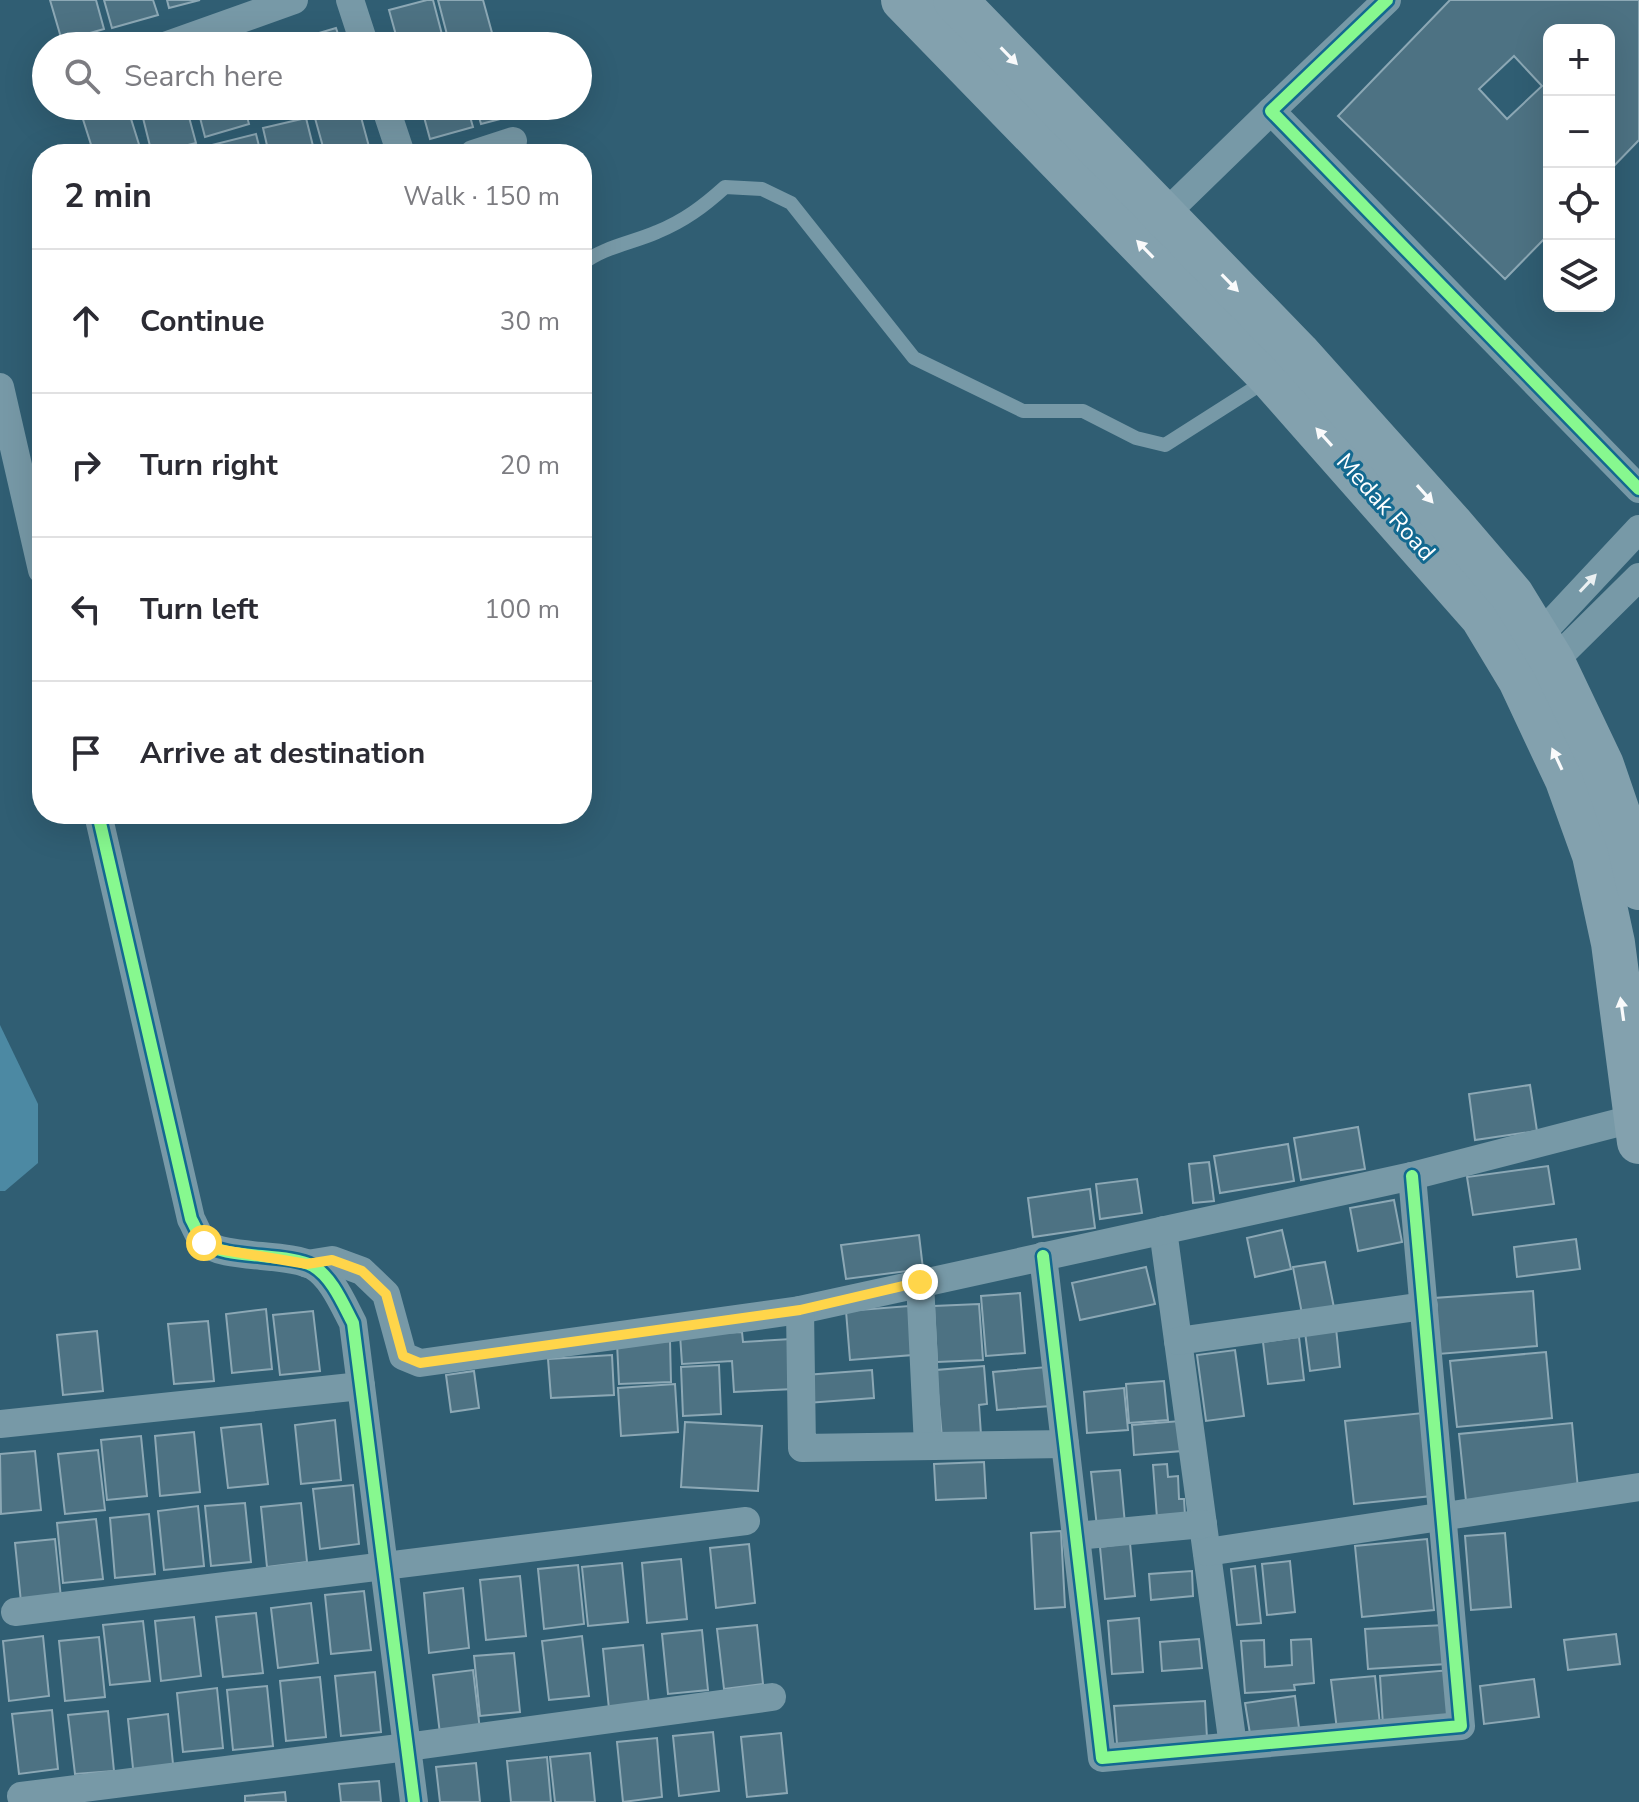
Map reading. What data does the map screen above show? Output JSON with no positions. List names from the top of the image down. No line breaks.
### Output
{"streets":{"main road":["Medak Road"]},"page":{"map_buttons":["+","−"],"search":"Search here","heading":["2 min","Walk · 150 m"],"list":[["Continue","30 m"],["Turn right","20 m"],["Turn left","100 m"],"Arrive at destination"]}}
